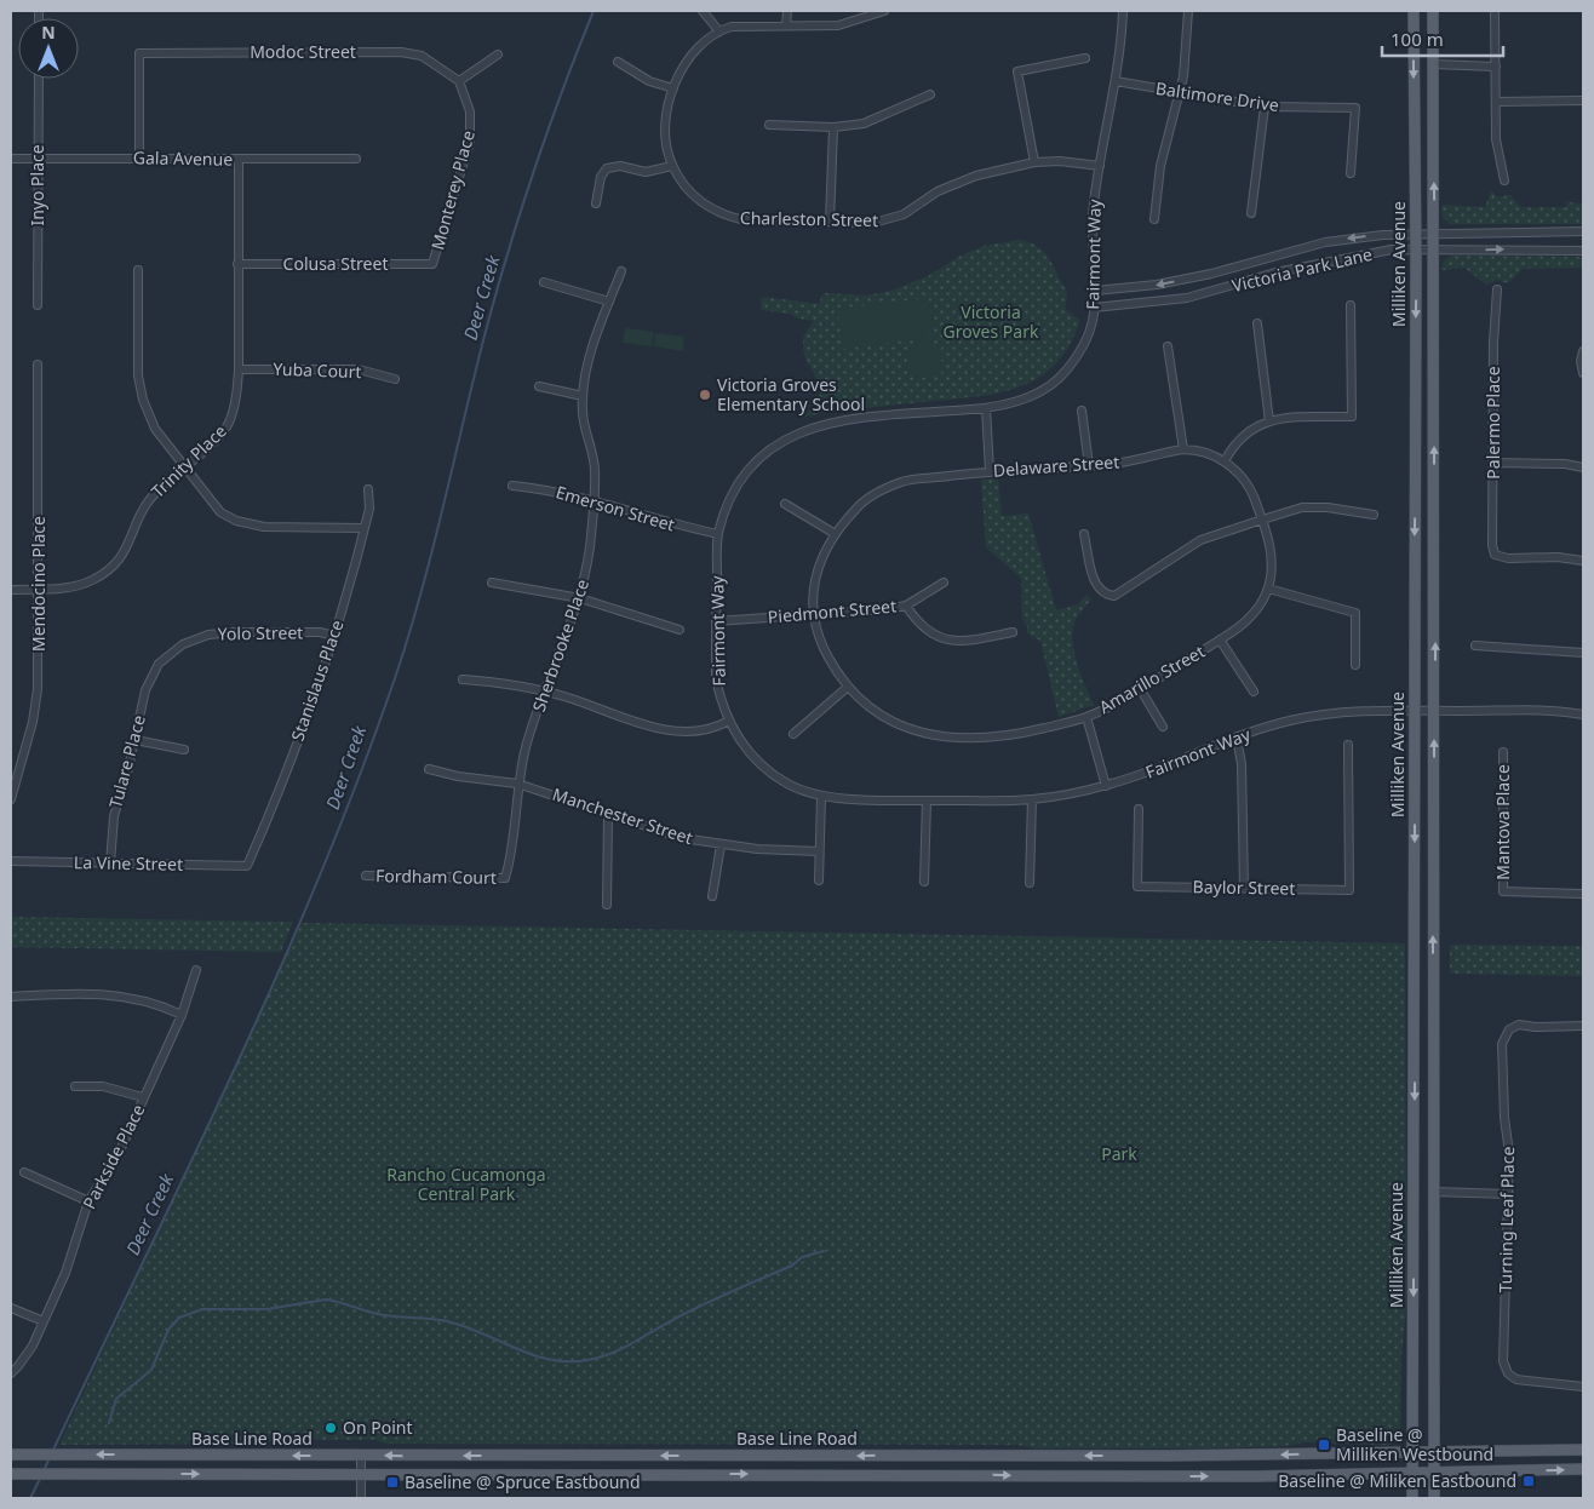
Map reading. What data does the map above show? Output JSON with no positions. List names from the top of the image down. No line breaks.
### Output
{"streets":{"main road":["Milliken Avenue","Base Line Road"],"street":["Modoc Street","Baltimore Drive","Gala Avenue","Inyo Place","Monterey Place","Charleston Street","Fairmont Way","Colusa Street","Victoria Park Lane","Yuba Court","Palermo Place","Trinity Place","Delaware Street","Emerson Street","Mendocino Place","Piedmont Street","Yolo Street","Sherbrooke Place","Amarillo Street","Stanislaus Place","Tulare Place","Manchester Street","Mantova Place","La Vine Street","Fordham Court","Baylor Street","Parkside Place","Turning Leaf Place"]},"crossings":[["Modoc Street","Gala Avenue"],["Modoc Street","Monterey Place"],["Baltimore Drive","Fairmont Way"],["Gala Avenue","Inyo Place"],["Gala Avenue","Trinity Place"],["Monterey Place","Colusa Street"],["Charleston Street","Fairmont Way"],["Fairmont Way","Milliken Avenue"],["Fairmont Way","Victoria Park Lane"],["Fairmont Way","Emerson Street"],["Fairmont Way","Piedmont Street"],["Colusa Street","Trinity Place"],["Milliken Avenue","Victoria Park Lane"],["Milliken Avenue","Base Line Road"],["Yuba Court","Trinity Place"],["Trinity Place","Mendocino Place"],["Delaware Street","Piedmont Street"],["Delaware Street","Amarillo Street"],["Emerson Street","Sherbrooke Place"],["Piedmont Street","Amarillo Street"],["Yolo Street","Stanislaus Place"],["Yolo Street","Tulare Place"],["Sherbrooke Place","Manchester Street"],["Sherbrooke Place","Fordham Court"],["Stanislaus Place","La Vine Street"],["Tulare Place","La Vine Street"]],"water":["Deer Creek"],"parks":["Victoria Groves Park","Park","Rancho Cucamonga Central Park"],"places":{"other":["Victoria Groves Elementary School","On Point"],"transit":["Baseline @ Milliken Westbound","Baseline @ Miliken Eastbound","Baseline @ Spruce Eastbound"]},"scale_bar":"100 m","north":"top"}
